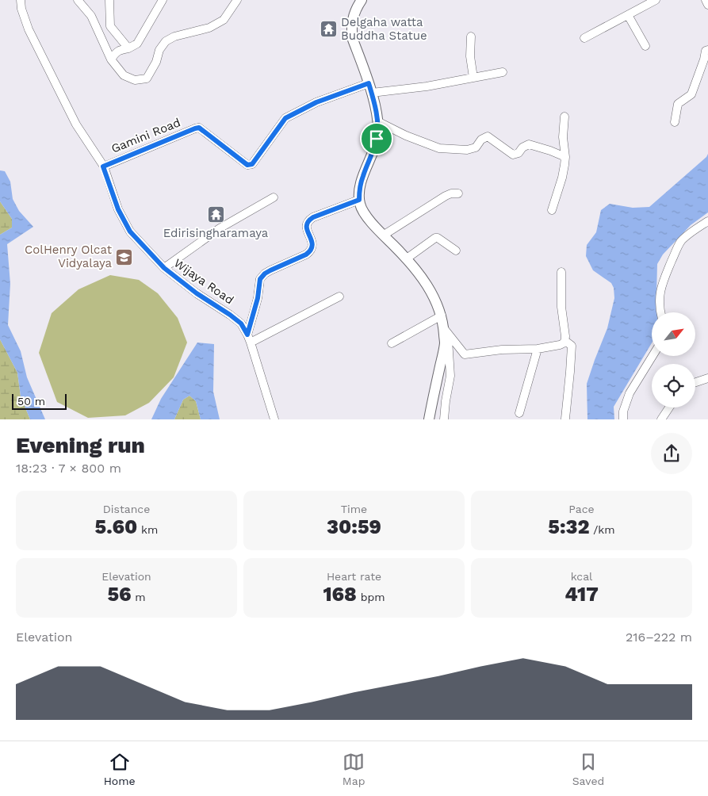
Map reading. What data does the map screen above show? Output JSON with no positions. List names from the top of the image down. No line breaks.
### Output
{"streets":{"street":["Gamini Road","Wijaya Road"]},"crossings":[["Gamini Road","Wijaya Road"]],"places":{"temple":["Delgaha watta Buddha Statue","Edirisingharamaya"],"school or university":["ColHenry Olcat Vidyalaya"]},"scale_bar":"50 m","north":"top right","page":{"scale":"50 m","heading":["Evening run","18:23 · 7 × 800 m"],"stats":[["Distance","5.60 km"],["Time","30:59"],["Pace","5:32 /km"],["Elevation","56 m"],["Heart rate","168 bpm"],["kcal","417"]],"chart":["Elevation","216–222 m"],"tabs":["Home","Map","Saved"]}}
